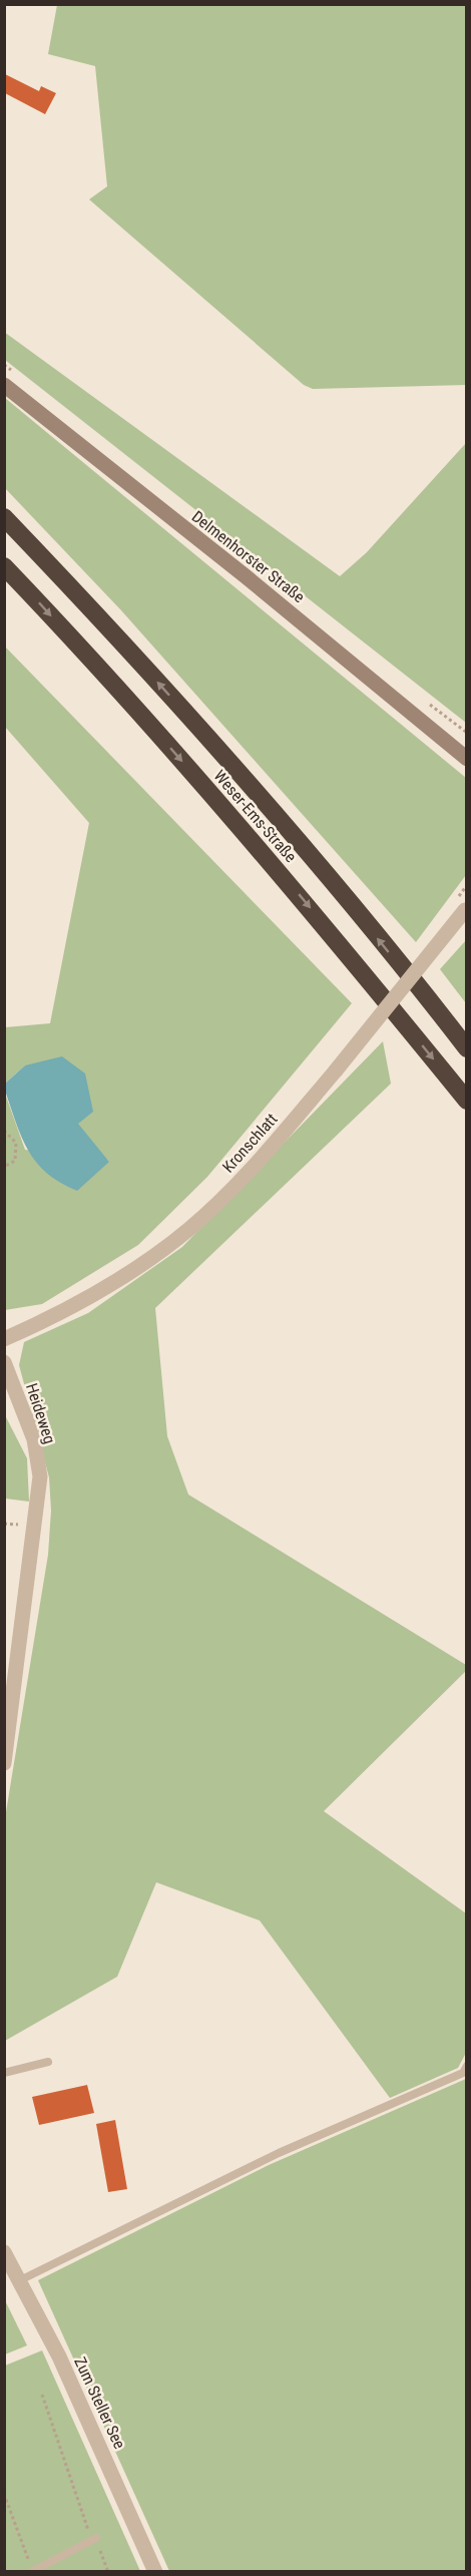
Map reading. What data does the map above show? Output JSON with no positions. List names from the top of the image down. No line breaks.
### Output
{"streets":{"highway":["Weser-Ems-Straße"],"street":["Delmenhorster Straße","Kronschlatt","Heideweg","Zum Steller See"]}}
